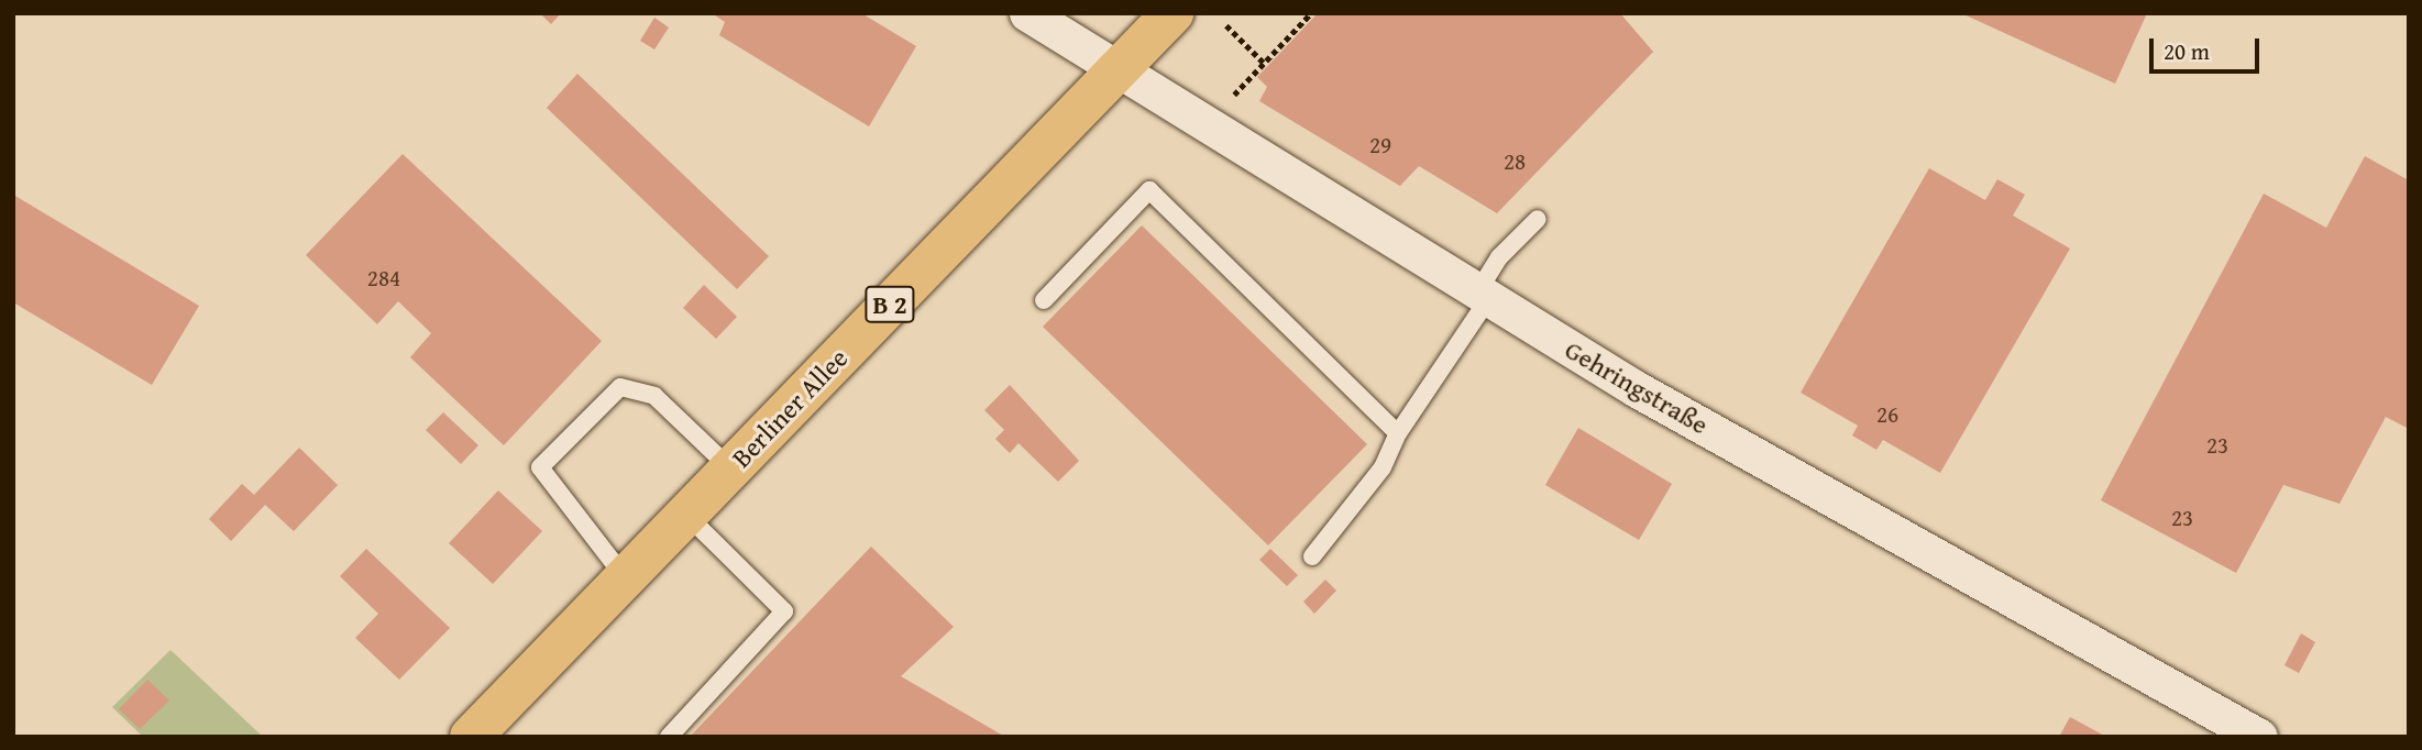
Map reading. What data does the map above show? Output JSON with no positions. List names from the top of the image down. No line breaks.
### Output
{"streets":{"main road":["B 2","Berliner Allee"],"street":["Gehringstraße"]},"crossings":[["Gehringstraße","Berliner Allee"]],"house_numbers":["29","28","284","26","23","23"],"scale_bar":"20 m"}
